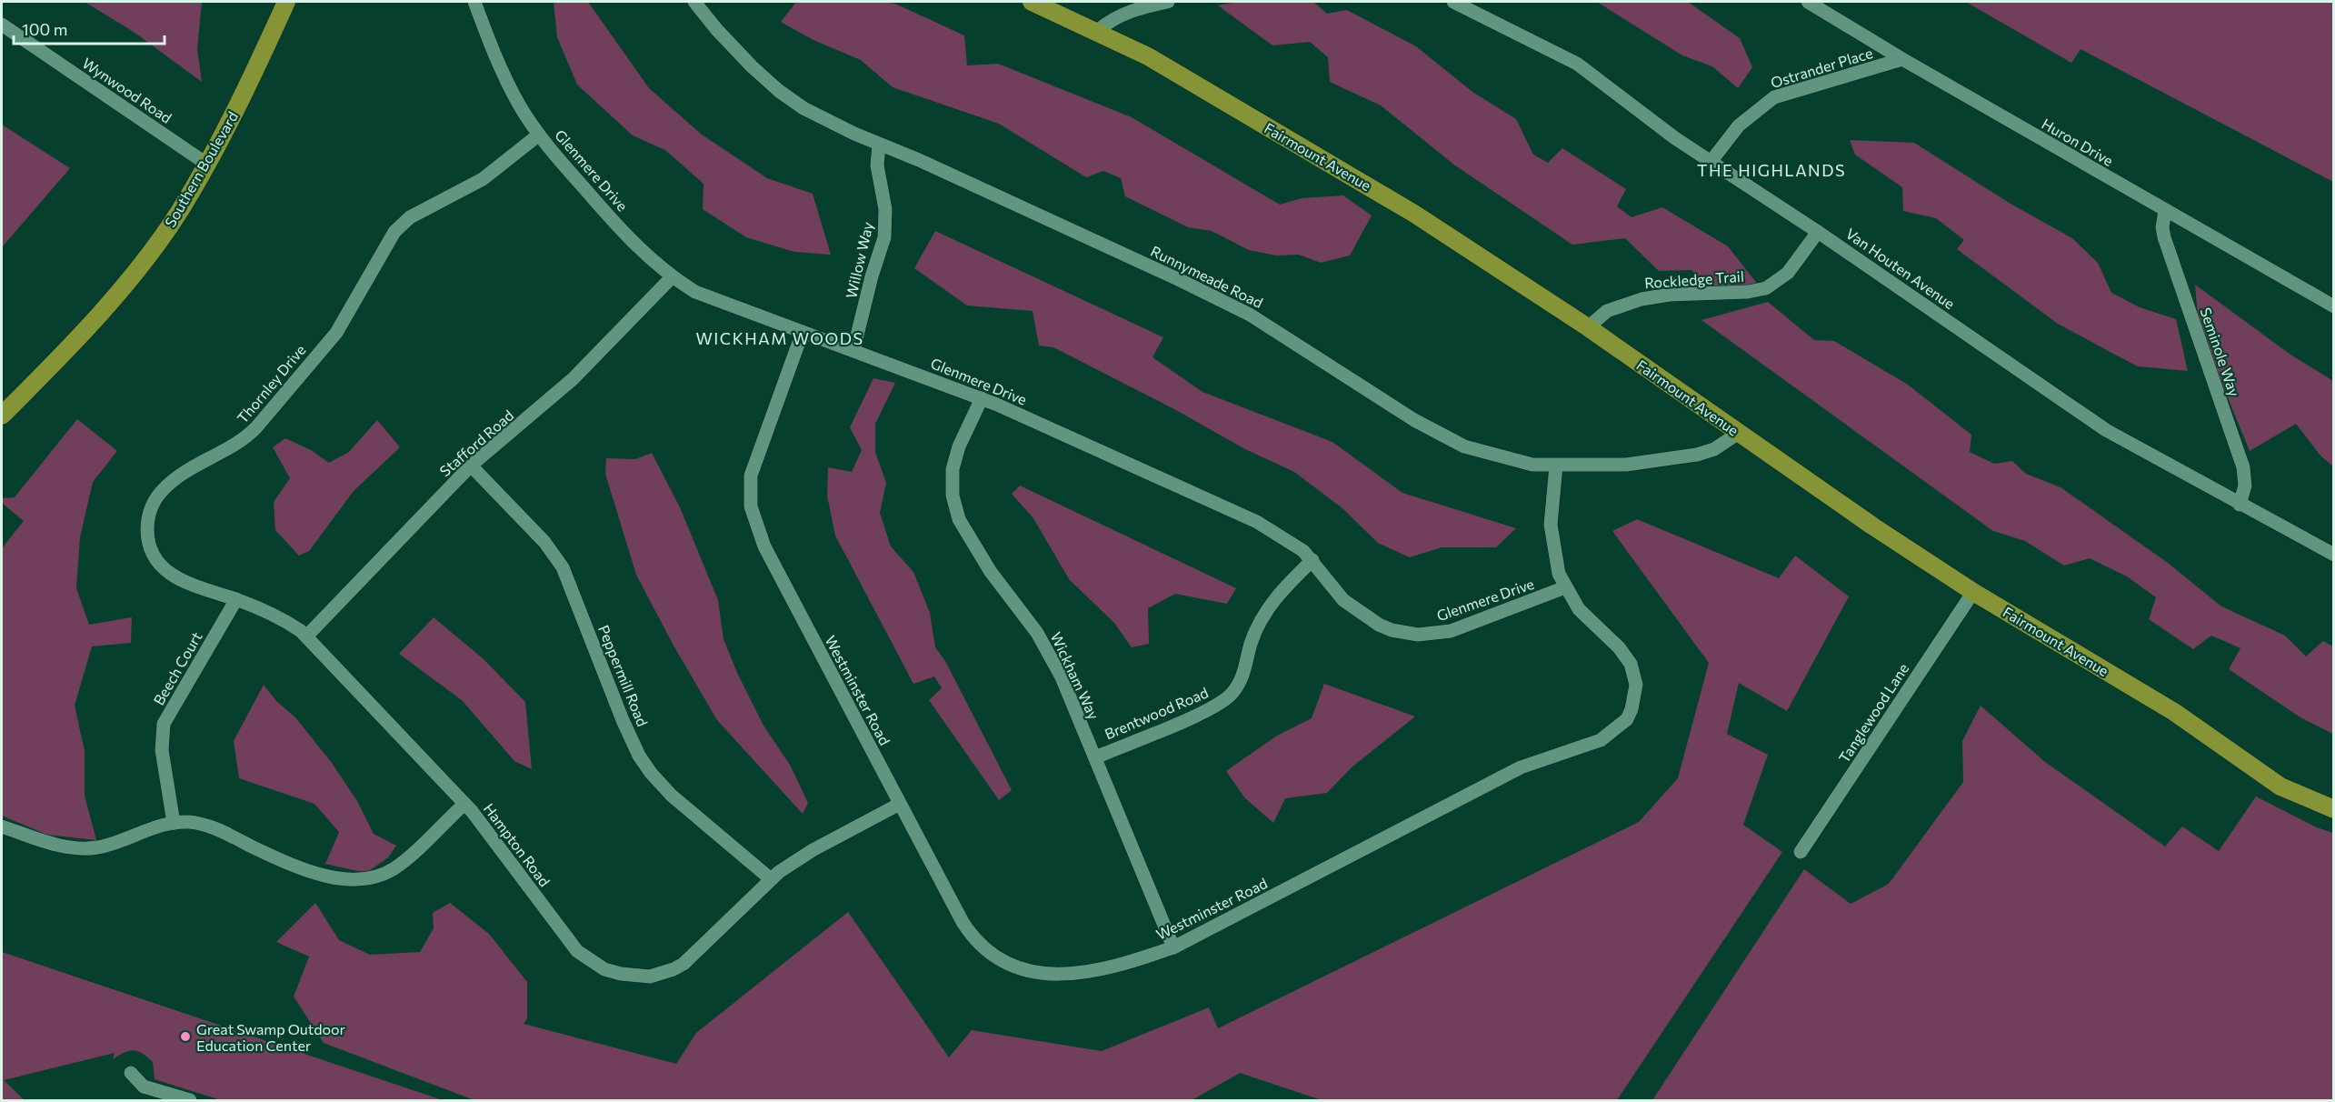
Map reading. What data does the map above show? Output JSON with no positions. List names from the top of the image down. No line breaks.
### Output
{"streets":{"main road":["Fairmount Avenue","Southern Boulevard"],"street":["Ostrander Place","Wynwood Road","Huron Drive","Glenmere Drive","Willow Way","Van Houten Avenue","Runnymeade Road","Rockledge Trail","Seminole Way","Thornley Drive","Stafford Road","Beech Court","Peppermill Road","Wickham Way","Westminster Road","Brentwood Road","Tanglewood Lane","Hampton Road"]},"crossings":[["Ostrander Place","Huron Drive"],["Ostrander Place","Van Houten Avenue"],["Wynwood Road","Southern Boulevard"],["Huron Drive","Seminole Way"],["Fairmount Avenue","Runnymeade Road"],["Fairmount Avenue","Rockledge Trail"],["Fairmount Avenue","Tanglewood Lane"],["Glenmere Drive","Willow Way"],["Glenmere Drive","Thornley Drive"],["Glenmere Drive","Stafford Road"],["Glenmere Drive","Wickham Way"],["Glenmere Drive","Westminster Road"],["Glenmere Drive","Brentwood Road"],["Willow Way","Runnymeade Road"],["Van Houten Avenue","Rockledge Trail"],["Van Houten Avenue","Seminole Way"],["Runnymeade Road","Westminster Road"],["Thornley Drive","Stafford Road"],["Thornley Drive","Beech Court"],["Thornley Drive","Hampton Road"],["Stafford Road","Peppermill Road"],["Beech Court","Hampton Road"],["Peppermill Road","Hampton Road"],["Wickham Way","Westminster Road"],["Wickham Way","Brentwood Road"],["Westminster Road","Hampton Road"]],"districts":["THE HIGHLANDS","WICKHAM WOODS"],"places":["Great Swamp Outdoor Education Center"],"scale_bar":"100 m"}
